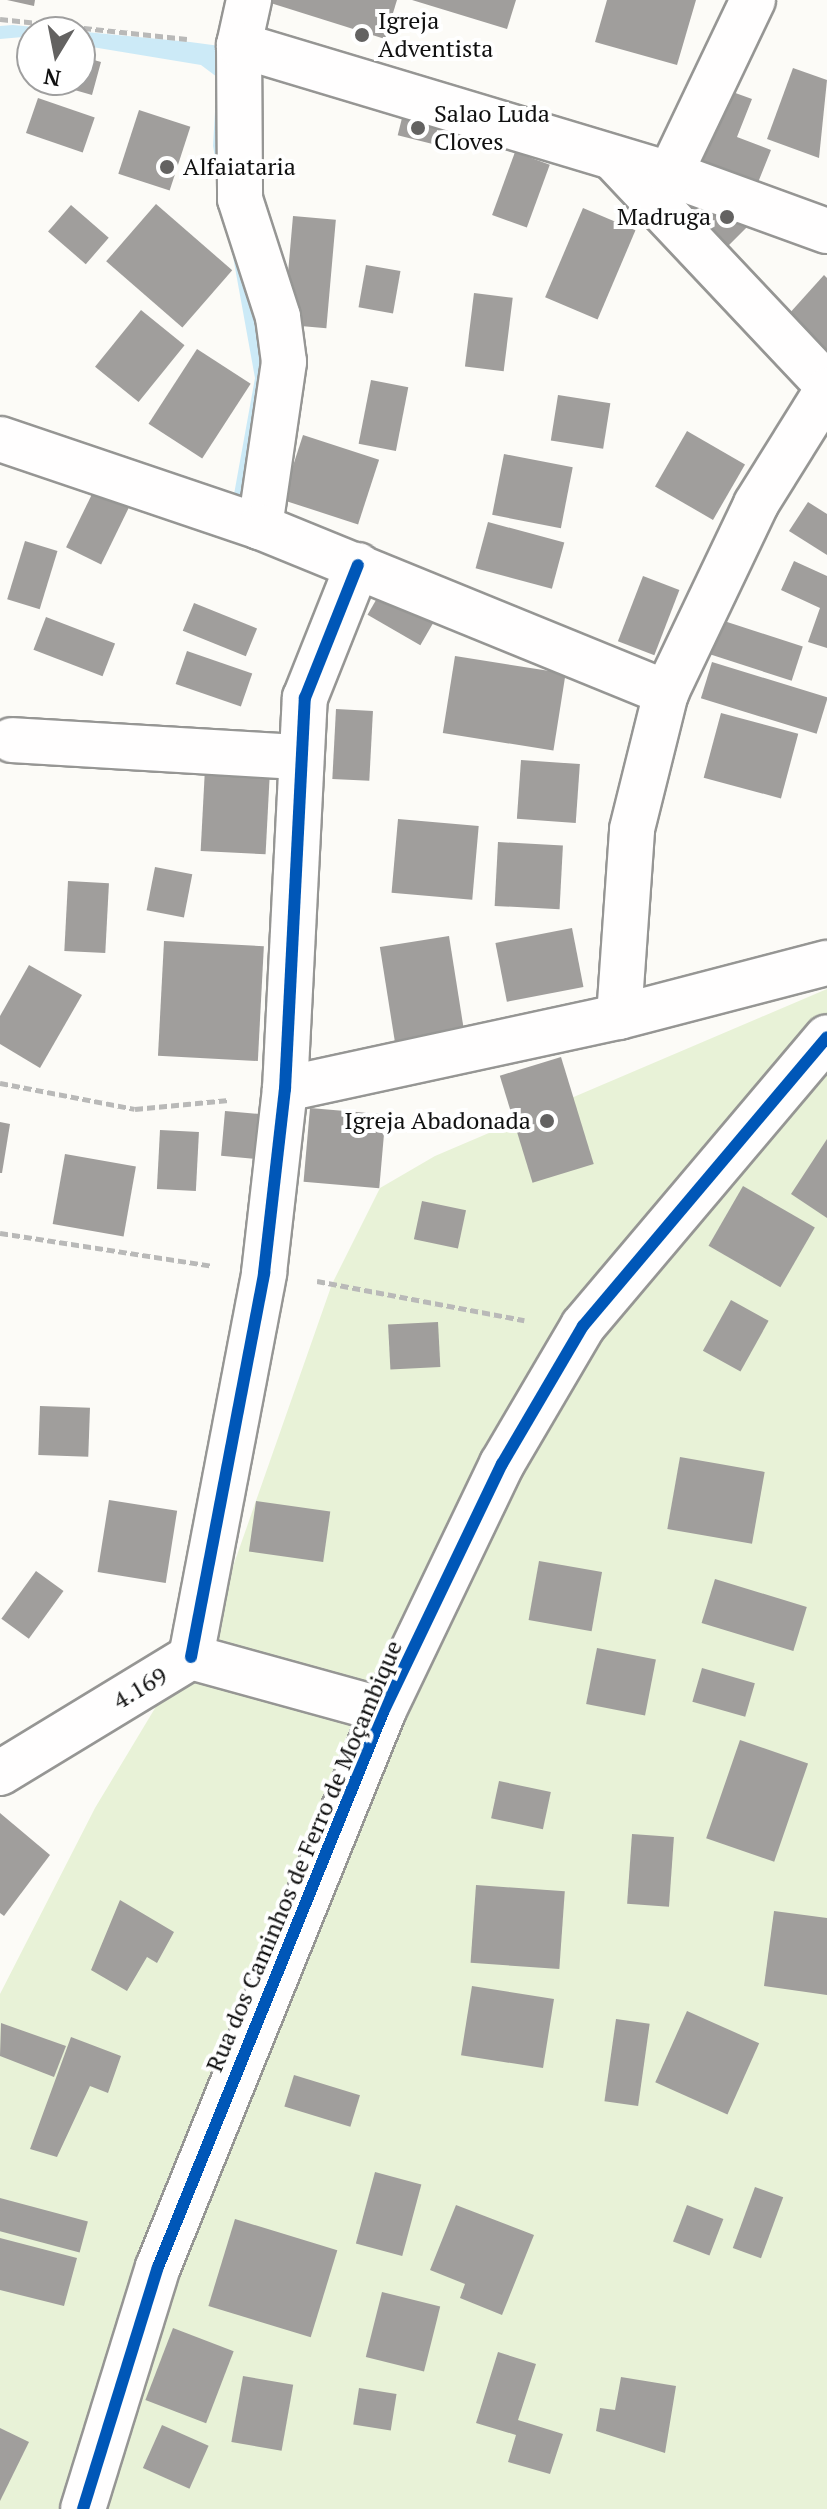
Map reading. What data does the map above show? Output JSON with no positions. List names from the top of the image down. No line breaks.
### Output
{"streets":{"street":["4.169","Rua dos Caminhos de Ferro de Moçambique"]},"crossings":[["4.169","Rua dos Caminhos de Ferro de Moçambique"]],"places":["Igreja Adventista","Salao Luda Cloves","Alfaiataria","Madruga","Igreja Abadonada"],"north":"bottom"}
